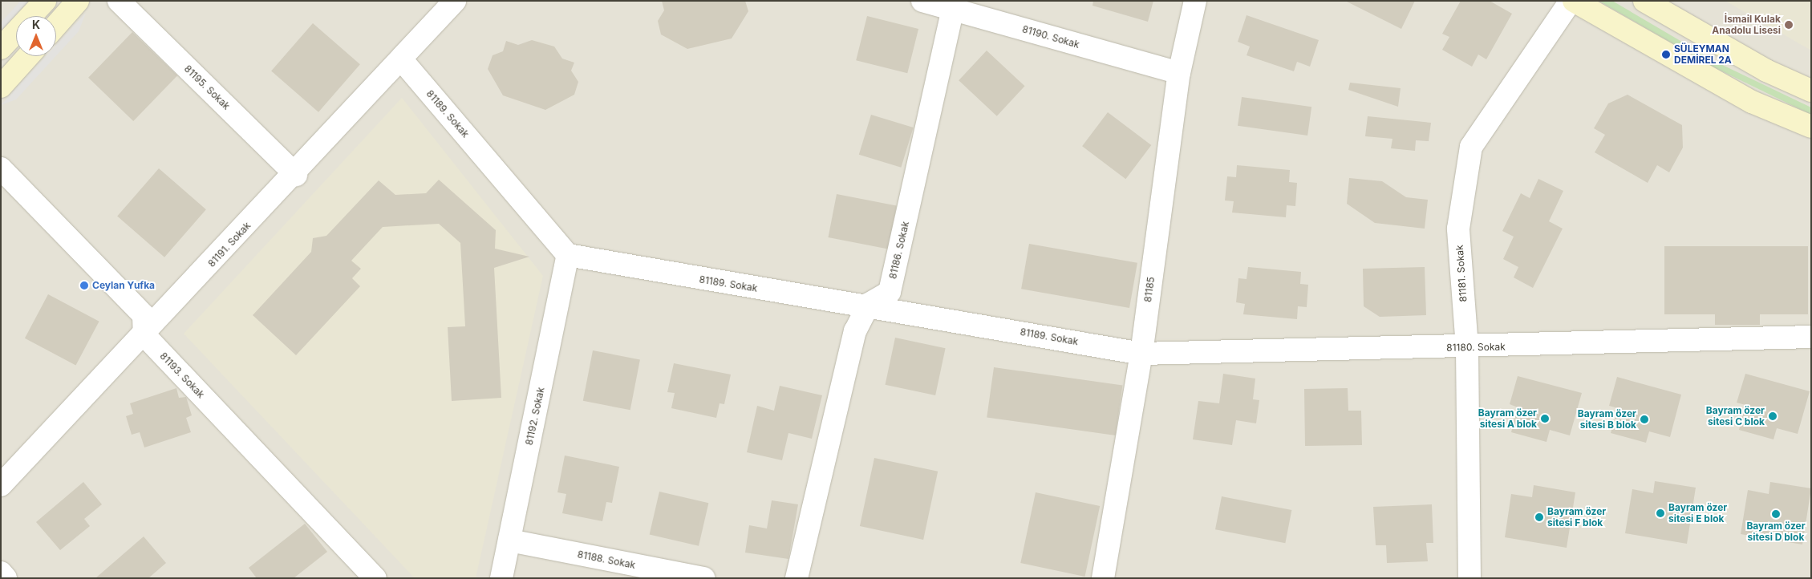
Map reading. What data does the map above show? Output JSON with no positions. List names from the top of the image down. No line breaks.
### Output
{"streets":{"street":["81190. Sokak","81195. Sokak","81189. Sokak","81191. Sokak","81186. Sokak","81181. Sokak","81185","81180. Sokak","81193. Sokak","81192. Sokak","81188. Sokak"]},"crossings":[["81190. Sokak","81186. Sokak"],["81190. Sokak","81185"],["81195. Sokak","81191. Sokak"],["81189. Sokak","81191. Sokak"],["81189. Sokak","81186. Sokak"],["81189. Sokak","81185"],["81189. Sokak","81180. Sokak"],["81189. Sokak","81192. Sokak"],["81191. Sokak","81193. Sokak"],["81181. Sokak","81180. Sokak"],["81185","81180. Sokak"],["81192. Sokak","81188. Sokak"]],"places":["İsmail Kulak Anadolu Lisesi","SÜLEYMAN DEMİREL 2A","Ceylan Yufka","Bayram özer sitesi C blok","Bayram özer sitesi A blok","Bayram özer sitesi B blok","Bayram özer sitesi E blok","Bayram özer sitesi D blok","Bayram özer sitesi F blok"],"north":"top"}
